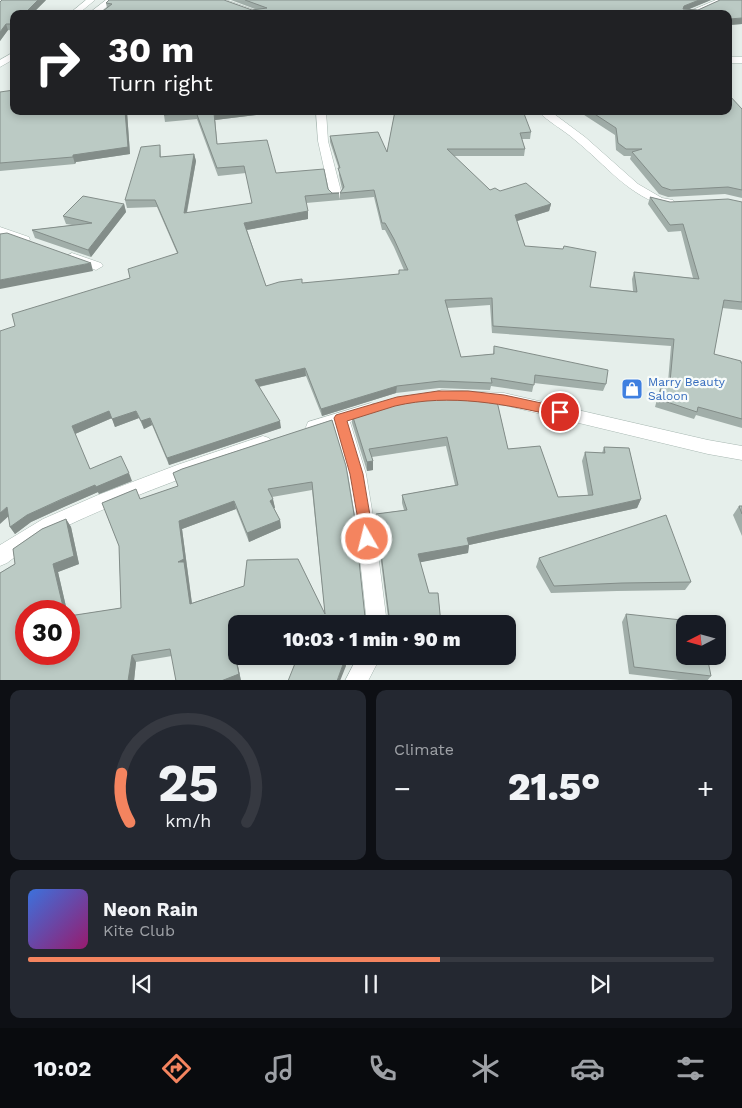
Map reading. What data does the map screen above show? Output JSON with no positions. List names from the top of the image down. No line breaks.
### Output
{"places":{"shop":["Marry Beauty Saloon"]},"north":"left","page":{"turn":["30 m","Turn right"],"limit":"30","trip":"10:03 · 1 min · 90 m","tile":"Climate","heat":["−","21.5°","+"],"song":["Neon Rain","Kite Club"],"tabs":"10:02","gauge":["25","km/h"]}}
